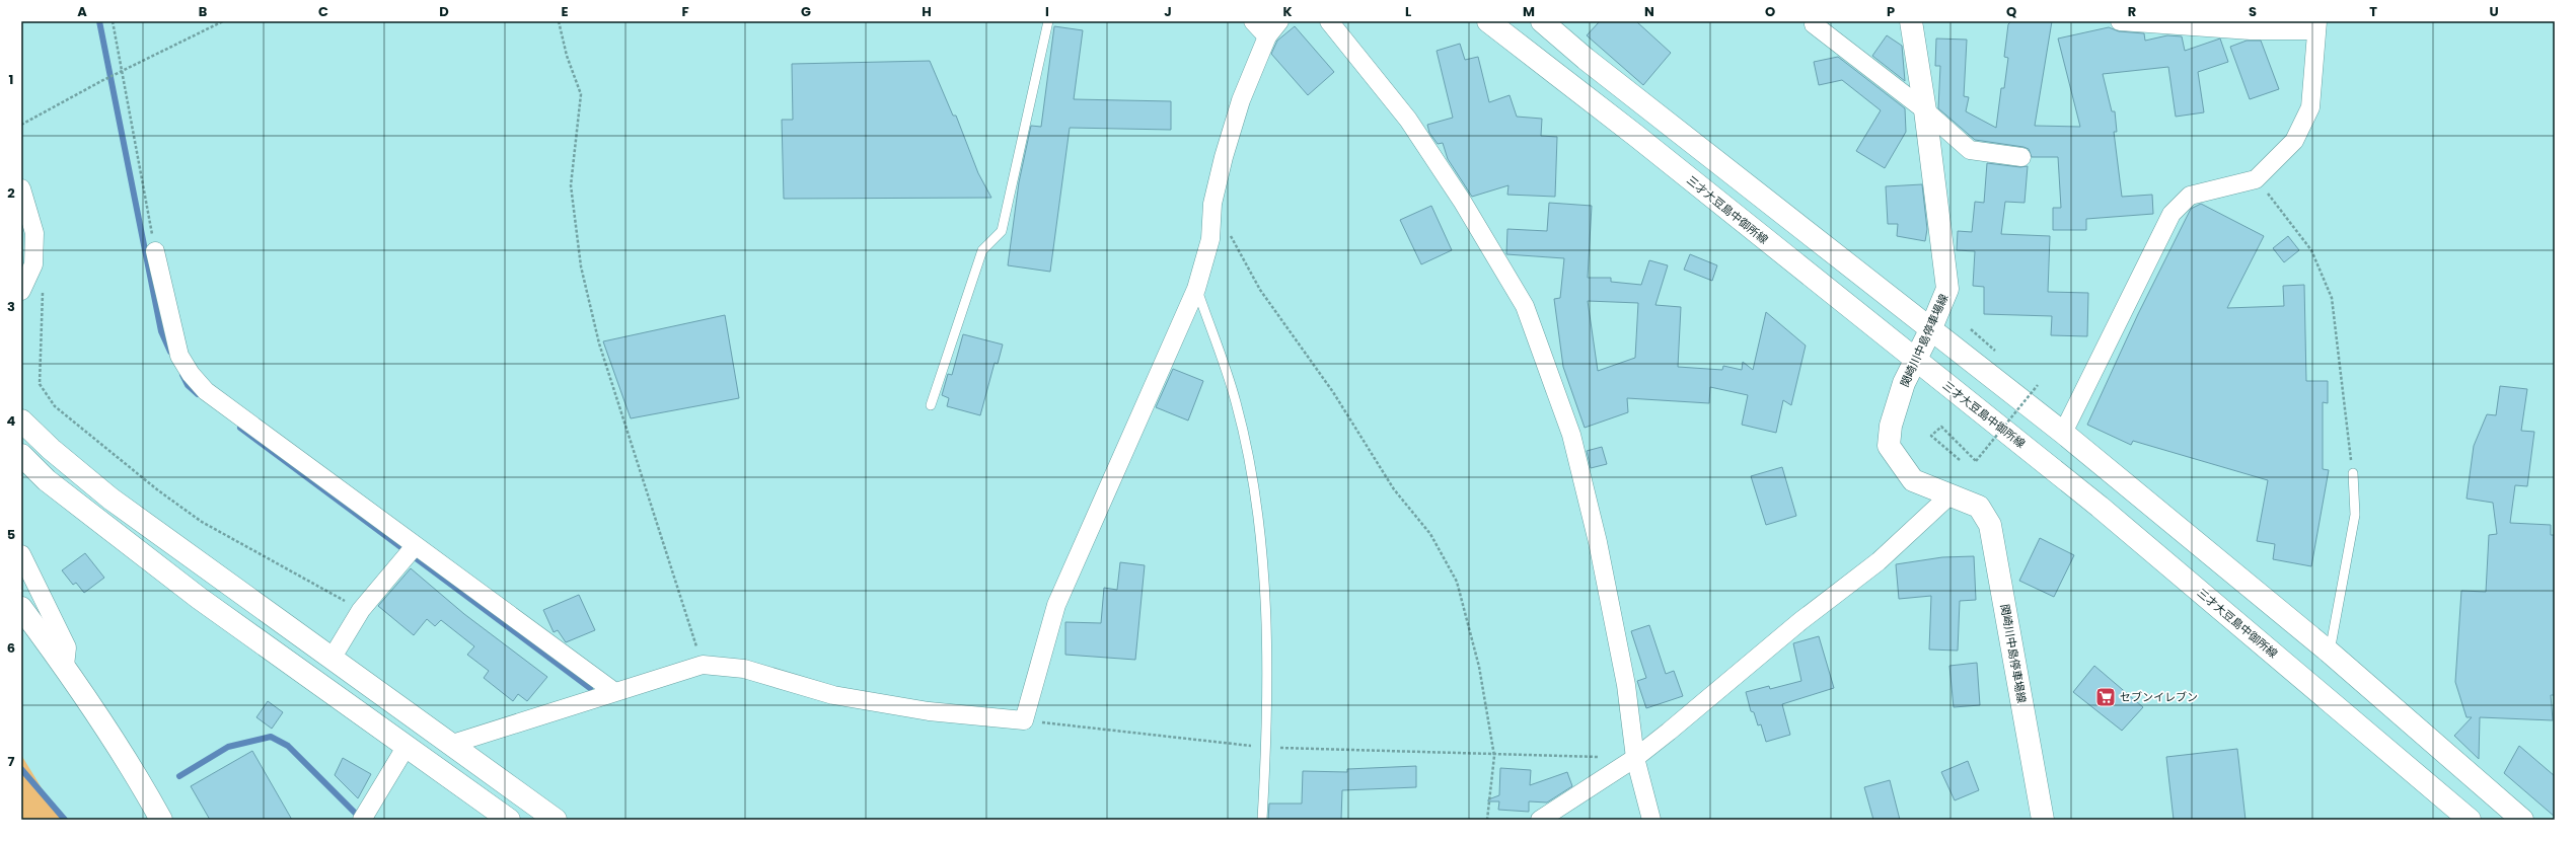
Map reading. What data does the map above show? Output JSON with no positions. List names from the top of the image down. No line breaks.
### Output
{"streets":{"main road":["三才大豆島中御所線","関崎川中島停車場線"]},"crossings":[["三才大豆島中御所線","関崎川中島停車場線"]],"places":{"supermarket":["セブンイレブン"]},"grid":{"columns":["A","B","C","D","E","F","G","H","I","J","K","L","M","N","O","P","Q","R","S","T","U"],"rows":["1","2","3","4","5","6","7"]}}
